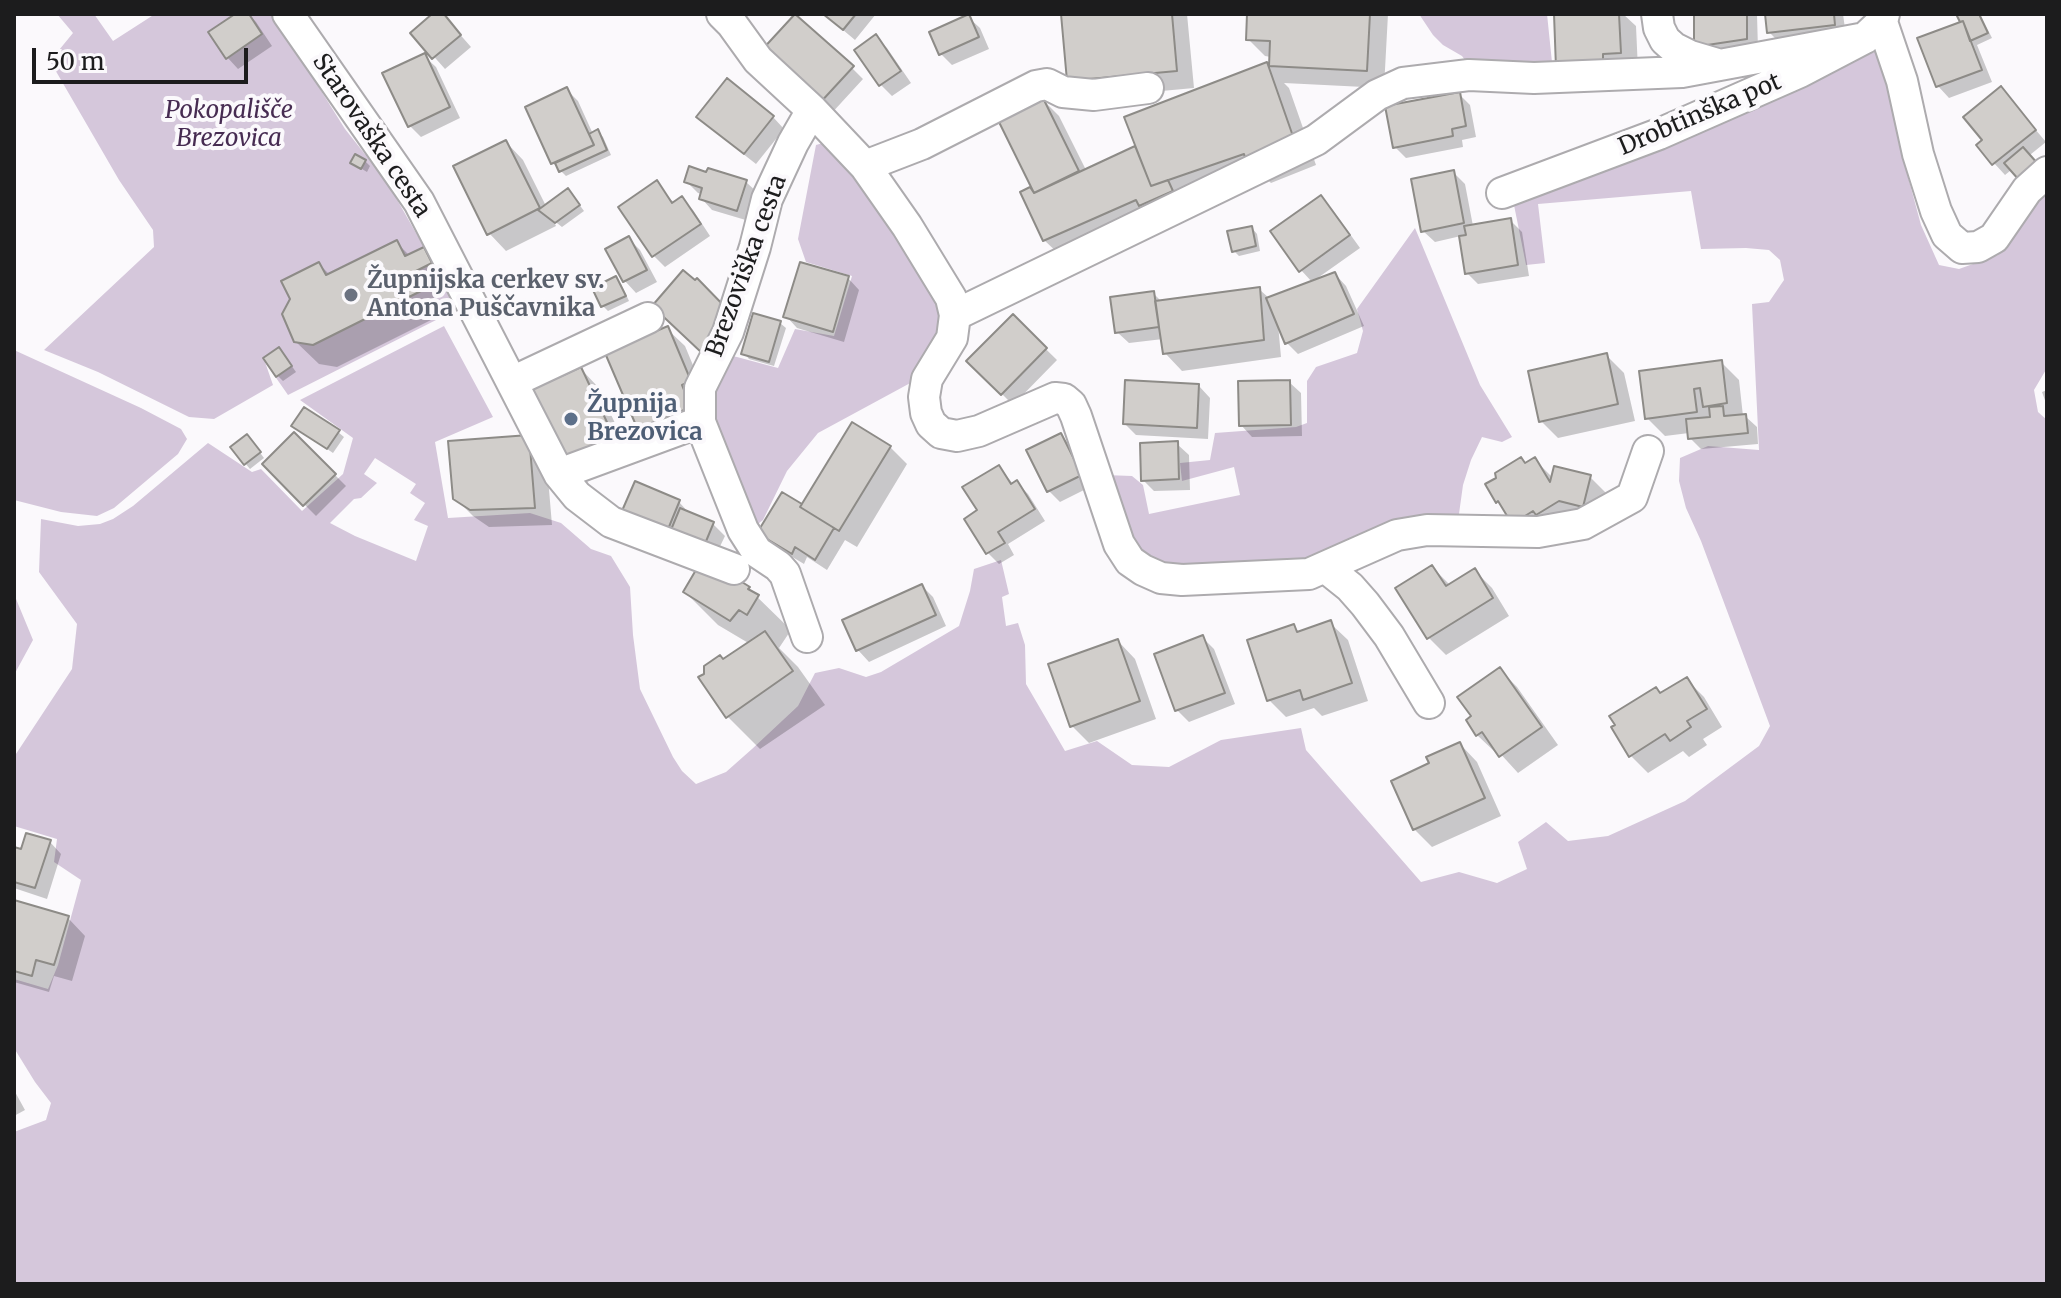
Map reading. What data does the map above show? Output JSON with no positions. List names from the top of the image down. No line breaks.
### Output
{"streets":{"street":["Drobtinška pot","Starovaška cesta","Brezoviška cesta"]},"parks":["Pokopališče Brezovica"],"places":["Župnijska cerkev sv. Antona Puščavnika","Župnija Brezovica"],"scale_bar":"50 m"}
